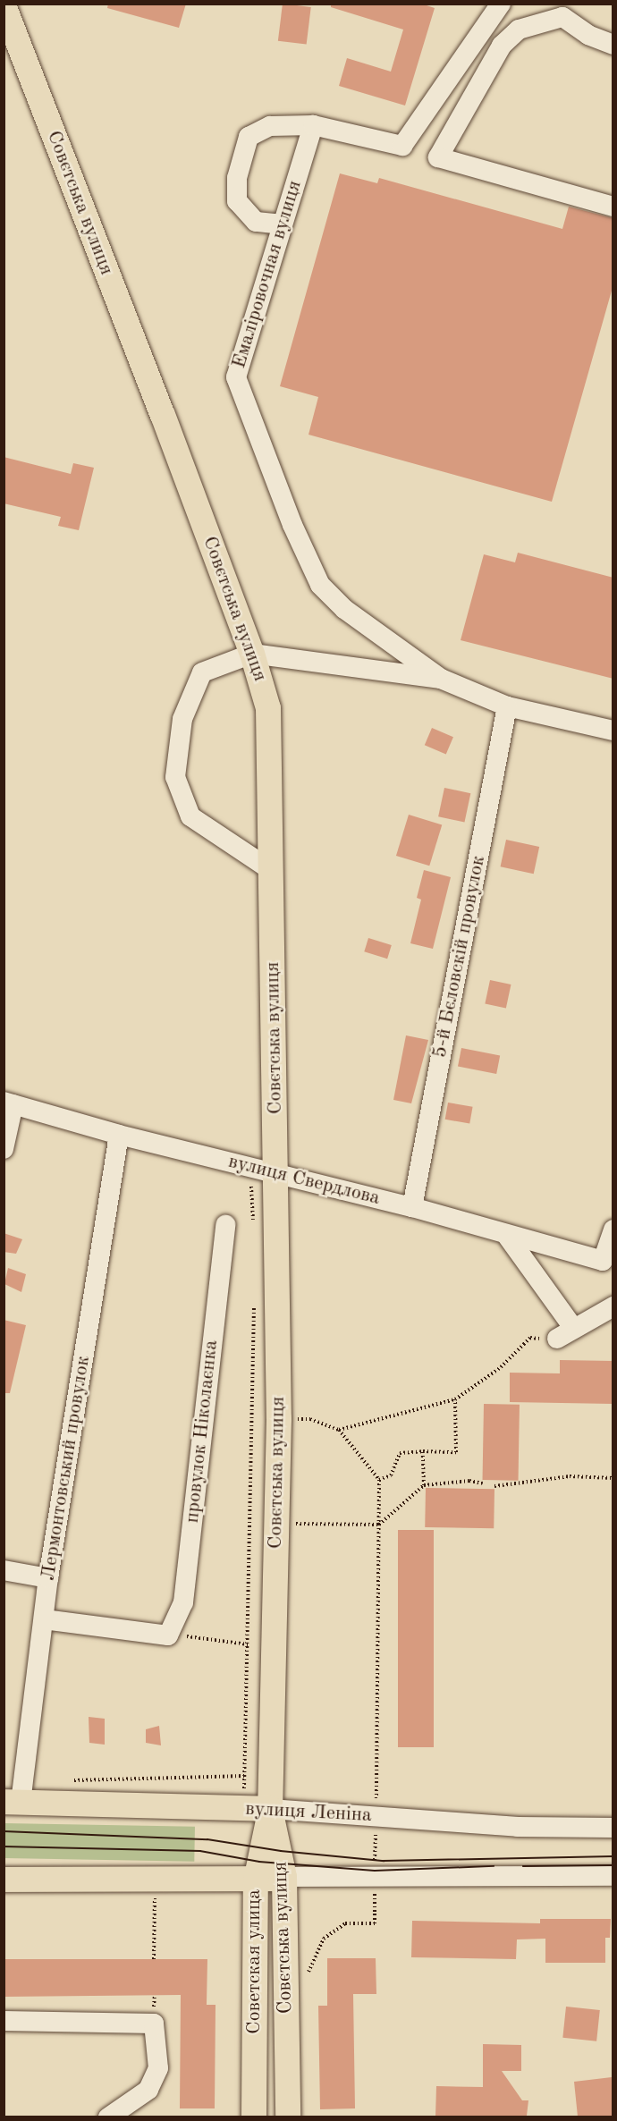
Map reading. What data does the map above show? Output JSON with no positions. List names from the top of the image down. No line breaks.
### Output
{"streets":{"main road":["Совєтська вулиця","вулиця Леніна","Советская улица"],"street":["Емаліровочная вулиця","5-й Бєловскій провулок","вулиця Свердлова","провулок Ніколаєнка","Лермонтовський провулок"]},"crossings":[["Совєтська вулиця","вулиця Свердлова"],["Совєтська вулиця","вулиця Леніна"],["Совєтська вулиця","Советская улица"],["5-й Бєловскій провулок","вулиця Свердлова"],["вулиця Свердлова","Лермонтовський провулок"],["провулок Ніколаєнка","Лермонтовський провулок"],["Лермонтовський провулок","вулиця Леніна"],["вулиця Леніна","Советская улица"]]}
